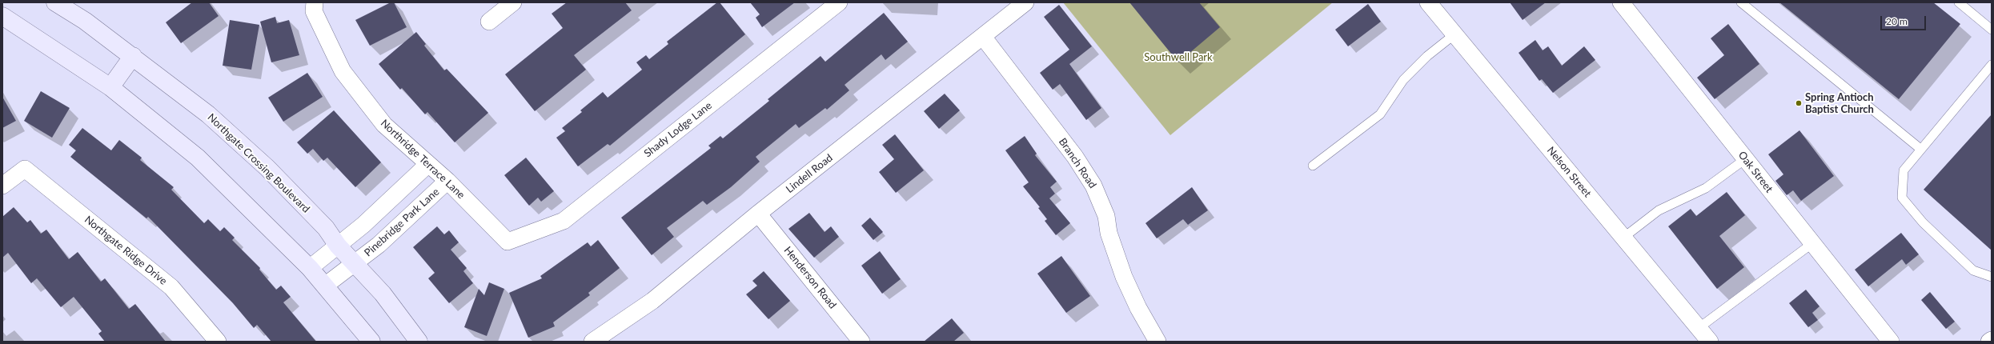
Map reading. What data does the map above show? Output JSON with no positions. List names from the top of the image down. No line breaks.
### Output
{"streets":{"main road":["Northgate Crossing Boulevard"],"street":["Shady Lodge Lane","Northridge Terrace Lane","Branch Road","Nelson Street","Oak Street","Lindell Road","Pinebridge Park Lane","Northgate Ridge Drive","Henderson Road"]},"crossings":[["Shady Lodge Lane","Northridge Terrace Lane"],["Northridge Terrace Lane","Pinebridge Park Lane"],["Northgate Crossing Boulevard","Pinebridge Park Lane"],["Branch Road","Lindell Road"],["Lindell Road","Henderson Road"]],"parks":["Southwell Park"],"places":["Spring Antioch Baptist Church"],"scale_bar":"20 m"}
